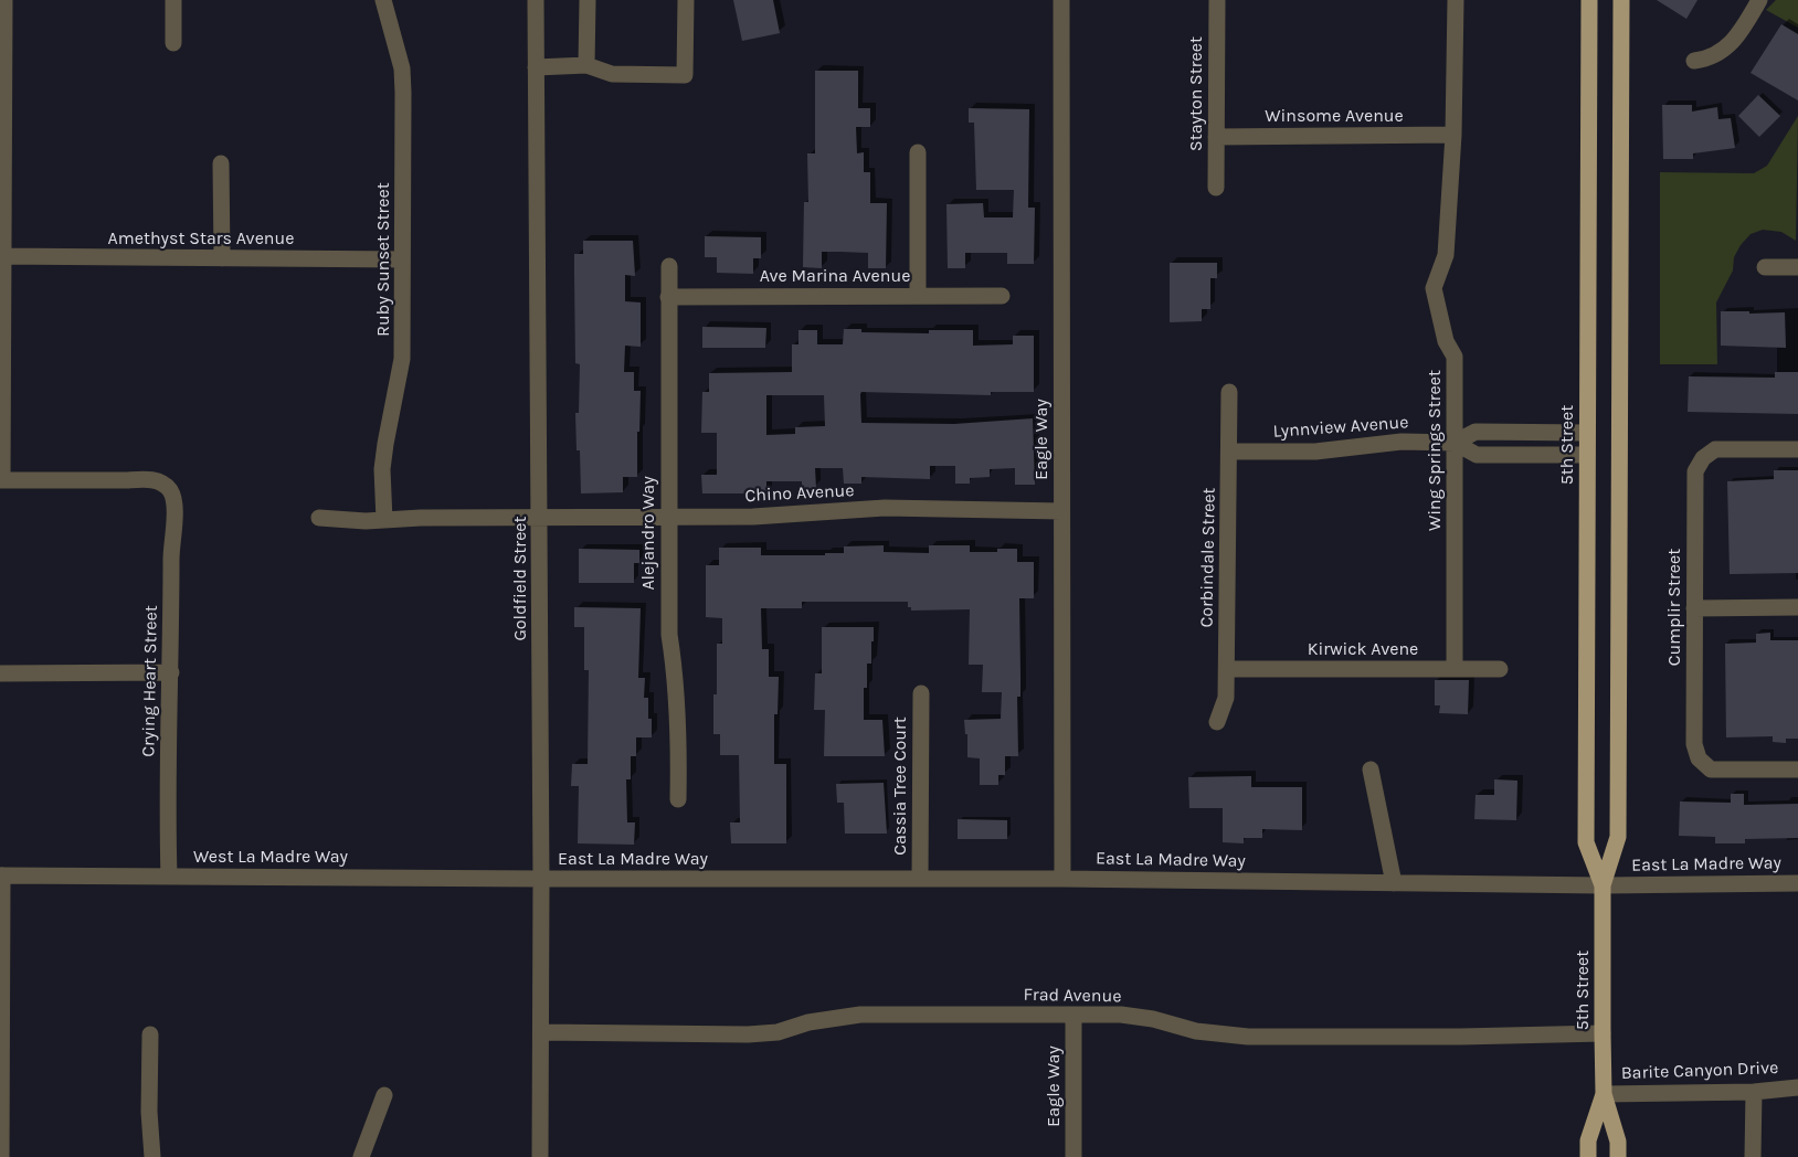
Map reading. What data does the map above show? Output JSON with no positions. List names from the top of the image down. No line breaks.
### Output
{"streets":{"main road":["5th Street"],"street":["Stayton Street","Winsome Avenue","Amethyst Stars Avenue","Ruby Sunset Street","Ave Marina Avenue","Lynnview Avenue","Eagle Way","Wing Springs Street","Chino Avenue","Alejandro Way","Corbindale Street","Goldfield Street","Cumplir Street","Kirwick Avene","Crying Heart Street","Cassia Tree Court","West La Madre Way","East La Madre Way","Frad Avenue","Barite Canyon Drive"]},"crossings":[["Stayton Street","Winsome Avenue"],["Winsome Avenue","Wing Springs Street"],["Amethyst Stars Avenue","Ruby Sunset Street"],["Ruby Sunset Street","Chino Avenue"],["Ave Marina Avenue","Alejandro Way"],["Lynnview Avenue","5th Street"],["Lynnview Avenue","Wing Springs Street"],["Lynnview Avenue","Corbindale Street"],["Eagle Way","Chino Avenue"],["Eagle Way","East La Madre Way"],["Eagle Way","Frad Avenue"],["5th Street","East La Madre Way"],["5th Street","Frad Avenue"],["5th Street","Barite Canyon Drive"],["Wing Springs Street","Kirwick Avene"],["Chino Avenue","Alejandro Way"],["Chino Avenue","Goldfield Street"],["Corbindale Street","Kirwick Avene"],["Goldfield Street","West La Madre Way"],["Goldfield Street","East La Madre Way"],["Goldfield Street","Frad Avenue"],["Crying Heart Street","West La Madre Way"],["Cassia Tree Court","East La Madre Way"],["West La Madre Way","East La Madre Way"]]}
